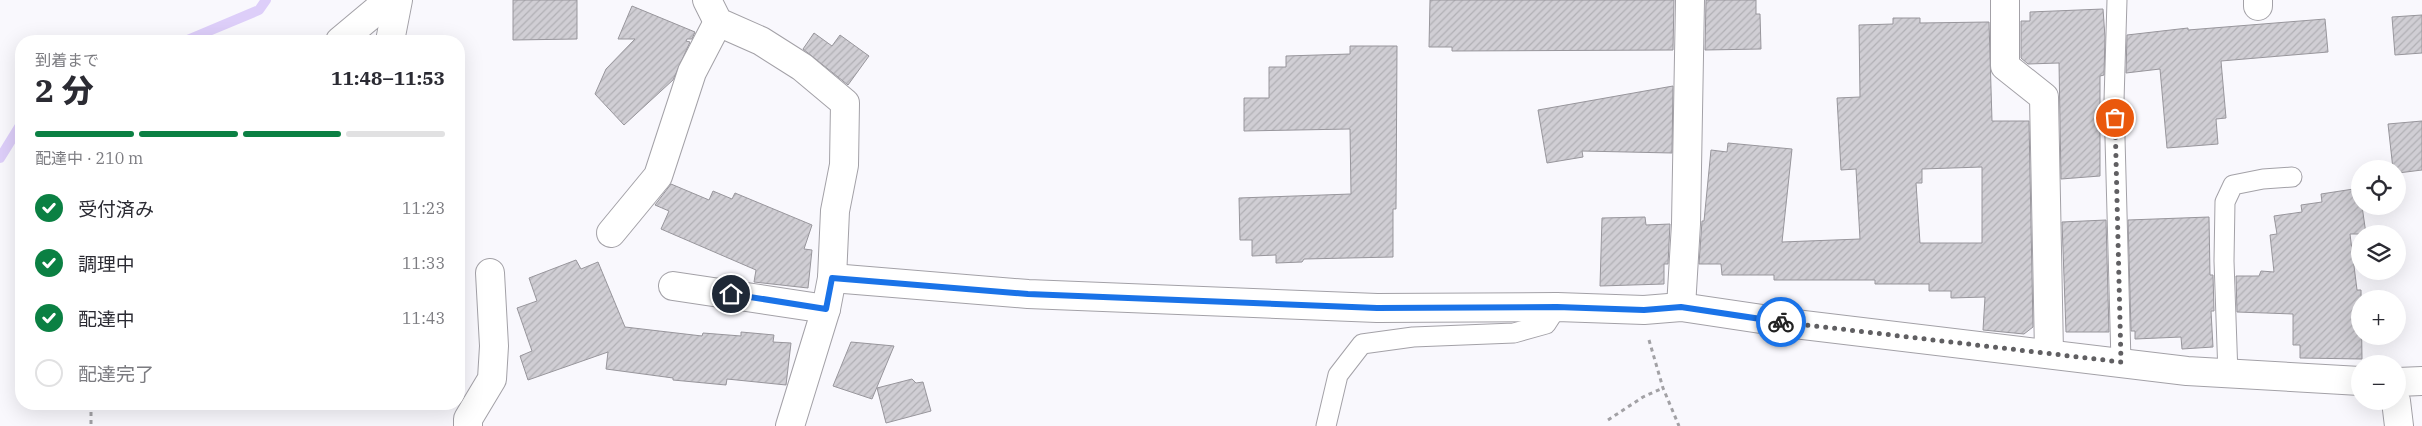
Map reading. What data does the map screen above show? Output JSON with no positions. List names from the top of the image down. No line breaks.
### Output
{"page":{"heading":["2 分","到着まで","11:48–11:53"],"bar":"配達中 · 210 m","map_buttons":["+","−"],"list":[["受付済み","11:23"],["調理中","11:33"],["配達中","11:43"],"配達完了"]}}
